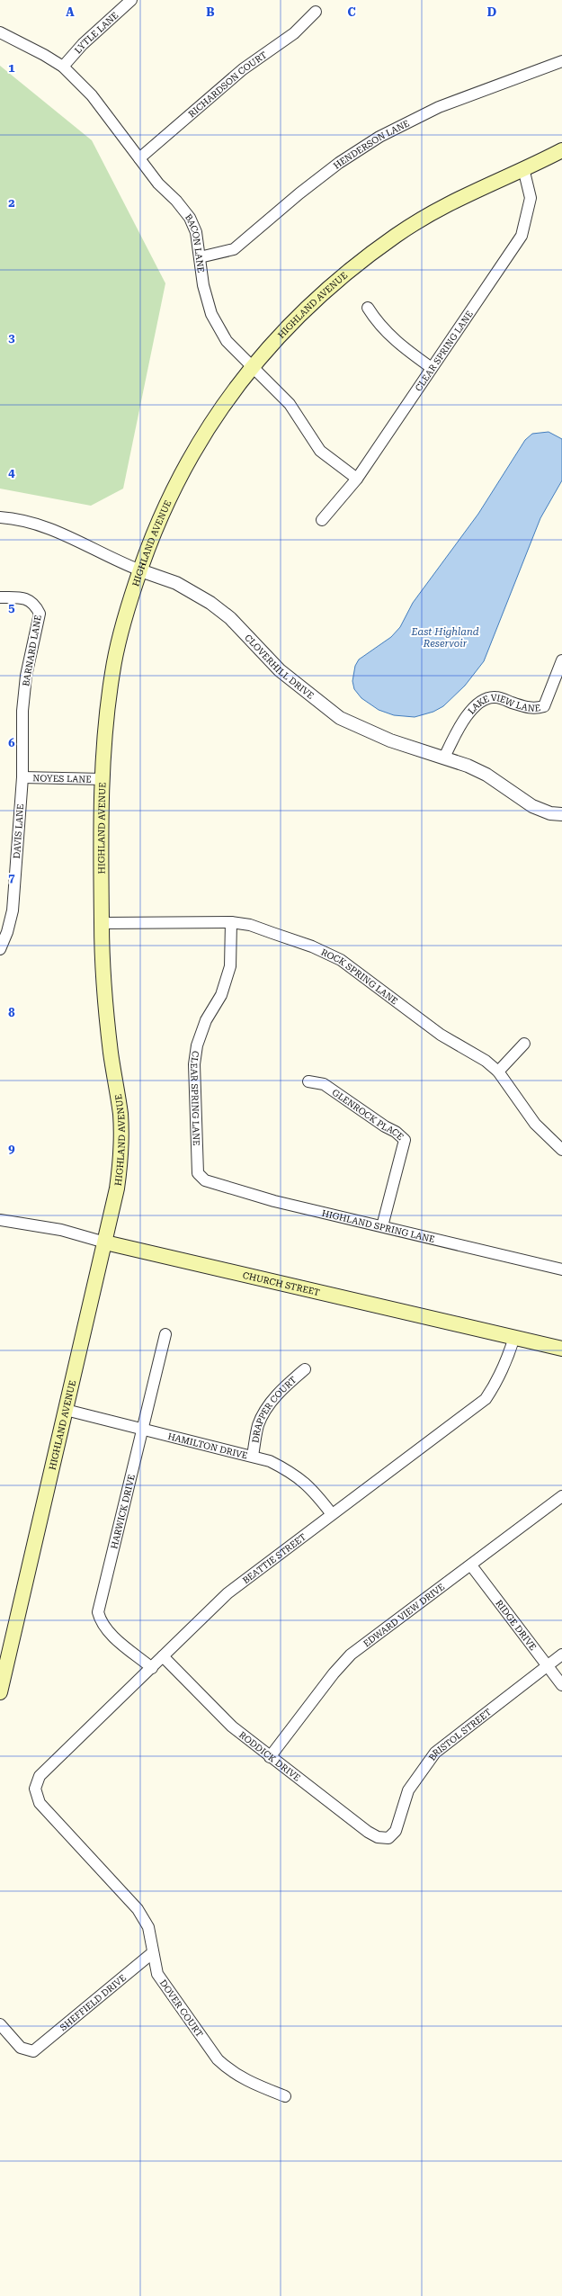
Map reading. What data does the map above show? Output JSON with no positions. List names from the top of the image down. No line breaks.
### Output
{"streets":{"main road":["HIGHLAND AVENUE","CHURCH STREET"],"street":["LYTLE LANE","RICHARDSON COURT","HENDERSON LANE","BACON LANE","CLEAR SPRING LANE","BARNARD LANE","CLOVERHILL DRIVE","LAKE VIEW LANE","NOYES LANE","DAVIS LANE","ROCK SPRING LANE","GLENROCK PLACE","HIGHLAND SPRING LANE","DRAPPER COURT","HAMILTON DRIVE","HARWICK DRIVE","BEATTIE STREET","EDWARD VIEW DRIVE","RIDGE DRIVE","BRISTOL STREET","RODDICK DRIVE","SHEFFIELD DRIVE","DOVER COURT"]},"crossings":[["LYTLE LANE","BACON LANE"],["RICHARDSON COURT","BACON LANE"],["HENDERSON LANE","BACON LANE"],["BACON LANE","HIGHLAND AVENUE"],["BACON LANE","CLEAR SPRING LANE"],["HIGHLAND AVENUE","CLEAR SPRING LANE"],["HIGHLAND AVENUE","CLOVERHILL DRIVE"],["HIGHLAND AVENUE","NOYES LANE"],["HIGHLAND AVENUE","ROCK SPRING LANE"],["HIGHLAND AVENUE","CHURCH STREET"],["HIGHLAND AVENUE","HAMILTON DRIVE"],["CLEAR SPRING LANE","ROCK SPRING LANE"],["CLEAR SPRING LANE","HIGHLAND SPRING LANE"],["BARNARD LANE","NOYES LANE"],["BARNARD LANE","DAVIS LANE"],["CLOVERHILL DRIVE","LAKE VIEW LANE"],["NOYES LANE","DAVIS LANE"],["GLENROCK PLACE","HIGHLAND SPRING LANE"],["CHURCH STREET","BEATTIE STREET"],["DRAPPER COURT","HAMILTON DRIVE"],["HAMILTON DRIVE","HARWICK DRIVE"],["HAMILTON DRIVE","BEATTIE STREET"],["HARWICK DRIVE","BEATTIE STREET"],["BEATTIE STREET","RODDICK DRIVE"],["BEATTIE STREET","DOVER COURT"],["EDWARD VIEW DRIVE","RIDGE DRIVE"],["EDWARD VIEW DRIVE","RODDICK DRIVE"],["RIDGE DRIVE","BRISTOL STREET"],["BRISTOL STREET","RODDICK DRIVE"],["SHEFFIELD DRIVE","DOVER COURT"]],"water":["East Highland Reservoir"],"grid":{"columns":["A","B","C","D"],"rows":["1","2","3","4","5","6","7","8","9"]}}
